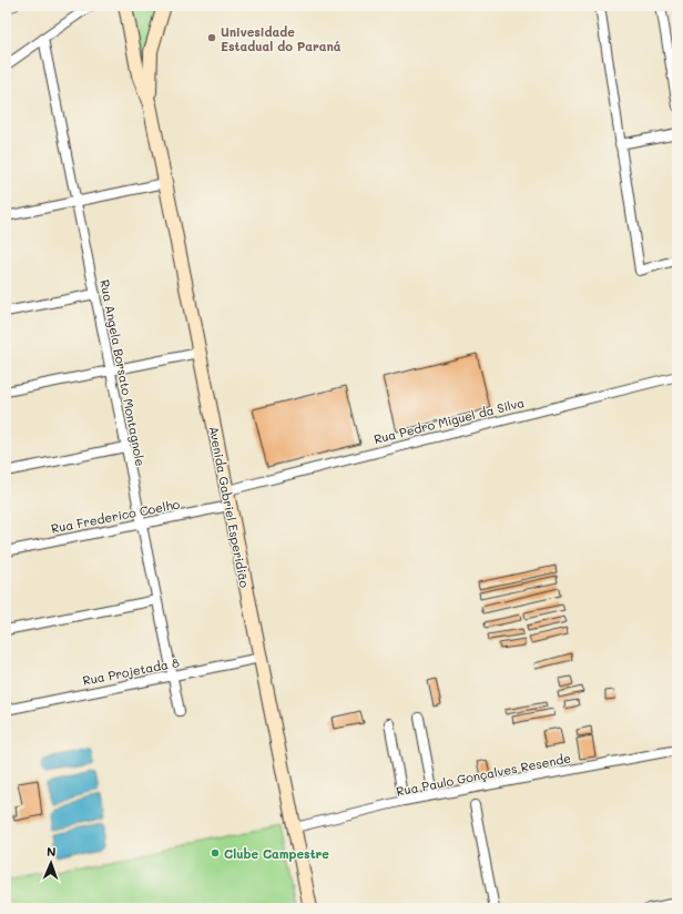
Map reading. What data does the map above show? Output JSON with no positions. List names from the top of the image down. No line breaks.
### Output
{"streets":{"main road":["Avenida Gabriel Esperidião"],"street":["Rua Angela Borsato Montagnole","Rua Pedro Miguel da Silva","Rua Frederico Coelho","Rua Projetada 8","Rua Paulo Gonçalves Resende"]},"crossings":[["Rua Angela Borsato Montagnole","Rua Frederico Coelho"],["Rua Angela Borsato Montagnole","Rua Projetada 8"],["Rua Pedro Miguel da Silva","Avenida Gabriel Esperidião"],["Avenida Gabriel Esperidião","Rua Frederico Coelho"],["Avenida Gabriel Esperidião","Rua Projetada 8"],["Avenida Gabriel Esperidião","Rua Paulo Gonçalves Resende"]],"places":["Univesidade Estadual do Paraná","Clube Campestre"],"north":"top"}
